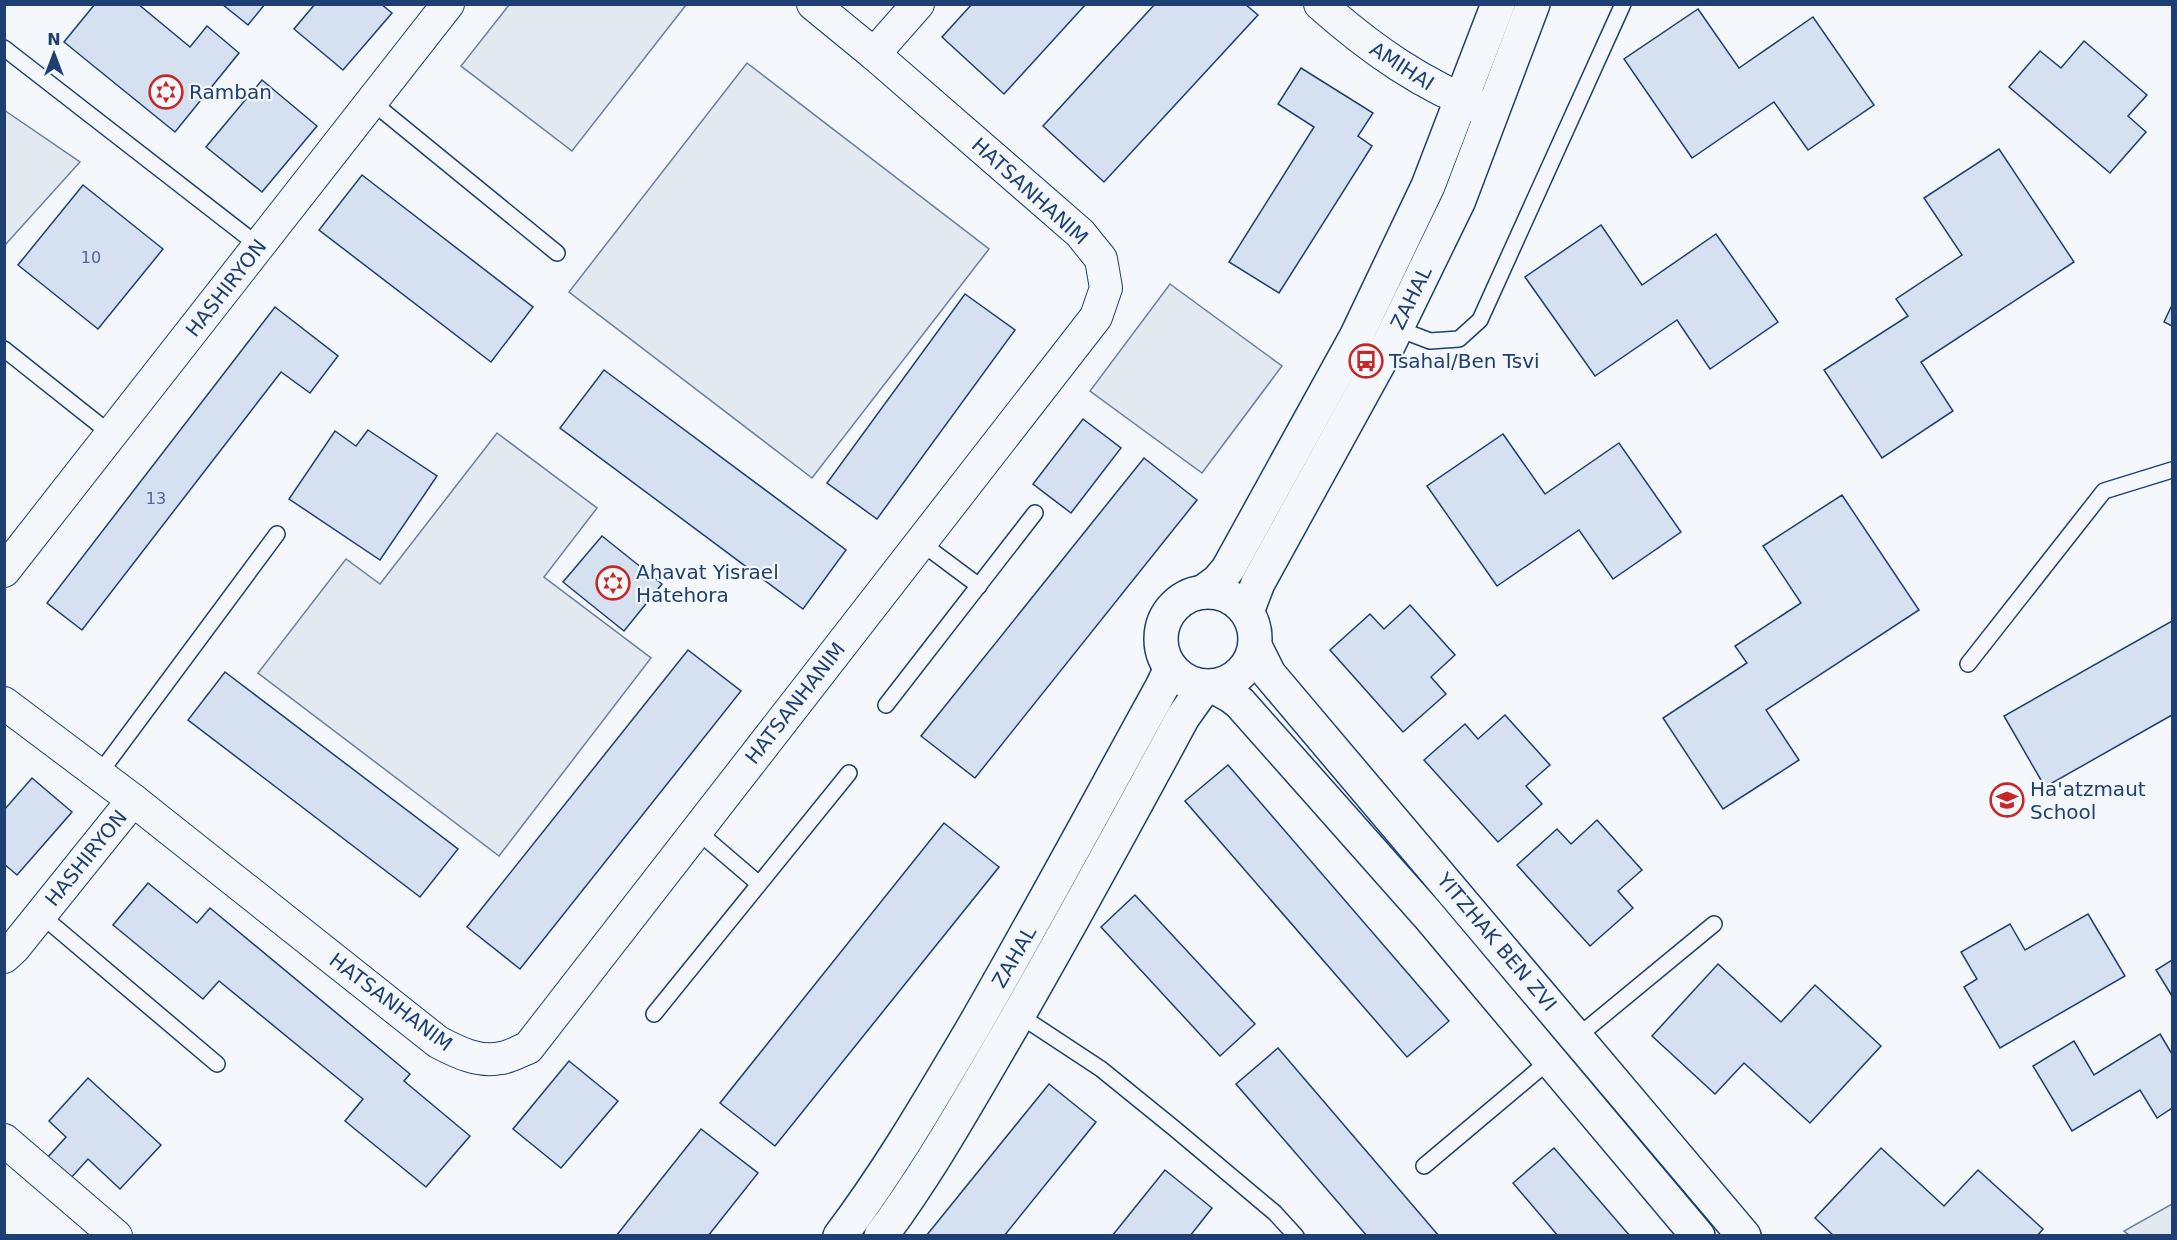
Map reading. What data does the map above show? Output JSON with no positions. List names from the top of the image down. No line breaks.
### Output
{"streets":{"street":["AMIHAI","HATSANHANIM","HASHIRYON","ZAHAL","YITZHAK BEN ZVI"]},"crossings":[["AMIHAI","ZAHAL"],["HATSANHANIM","HASHIRYON"],["ZAHAL","YITZHAK BEN ZVI"]],"places":{"synagogue":["Ramban","Ahavat Yisrael Hatehora"],"bus stop":["Tsahal/Ben Tsvi"],"school or university":["Ha'atzmaut School"]},"house_numbers":["10","13"],"north":"top"}
